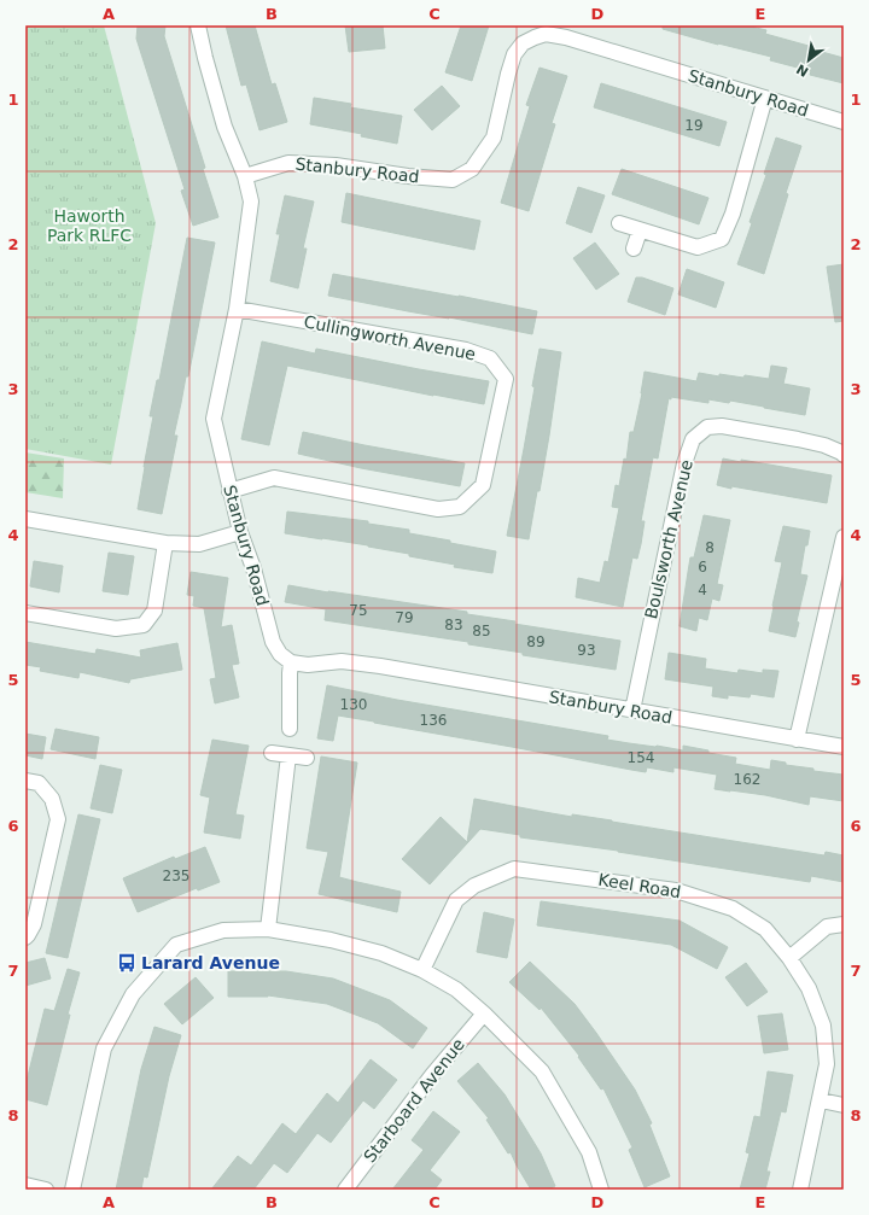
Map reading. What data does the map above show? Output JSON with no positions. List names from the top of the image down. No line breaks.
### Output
{"streets":{"street":["Stanbury Road","Cullingworth Avenue","Boulsworth Avenue","Keel Road","Starboard Avenue"]},"crossings":[["Stanbury Road","Cullingworth Avenue"],["Stanbury Road","Boulsworth Avenue"]],"parks":["Haworth Park RLFC"],"places":{"bus stop":["Larard Avenue"]},"house_numbers":["19","8","6","4","75","79","83","85","89","93","130","136","154","162","235"],"north":"bottom left","grid":{"columns":["A","B","C","D","E"],"rows":["1","2","3","4","5","6","7","8"]}}
